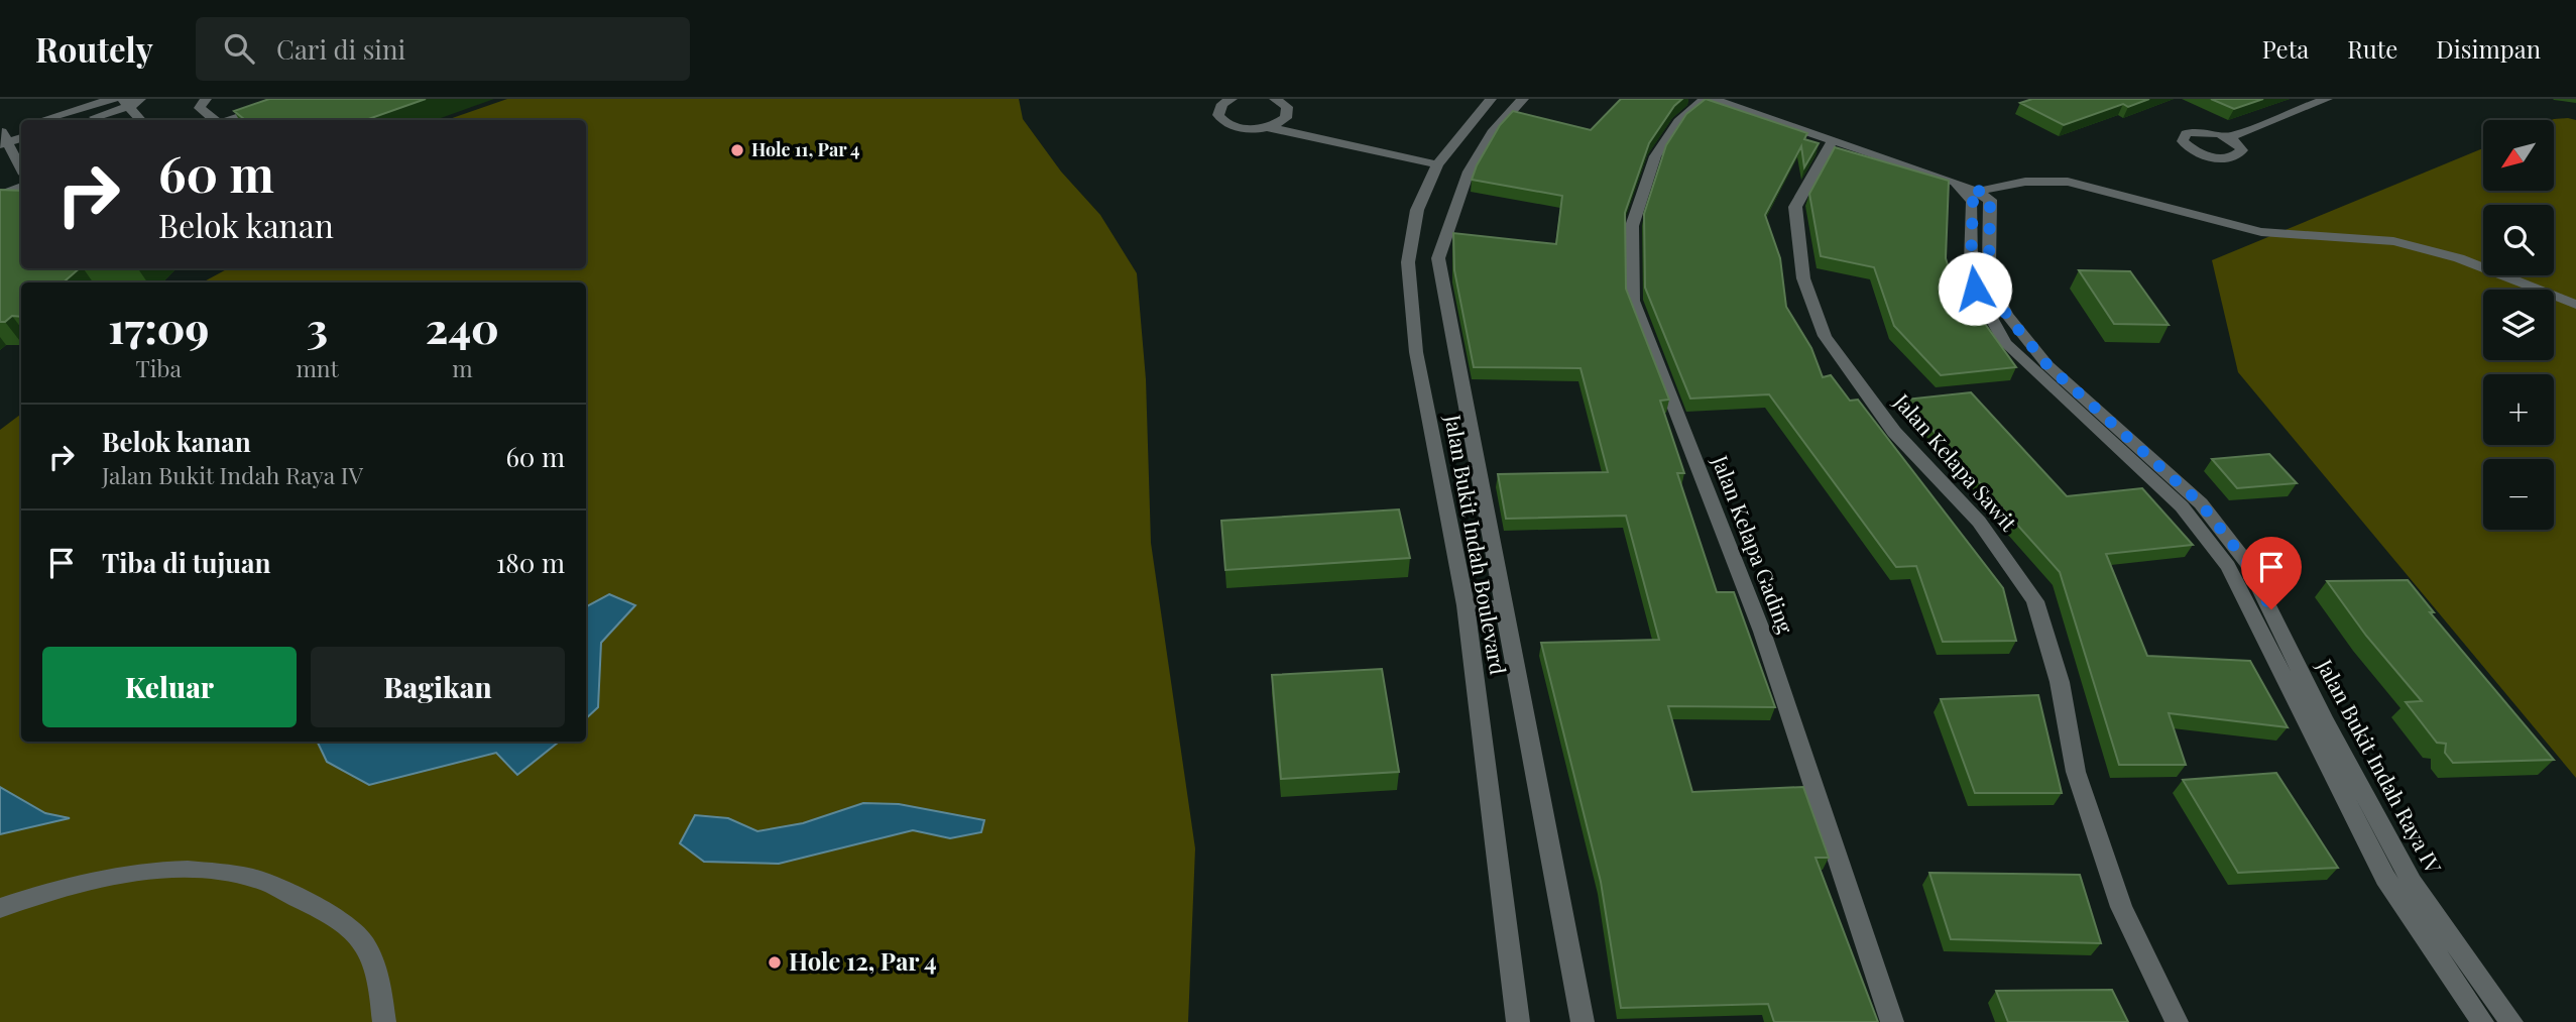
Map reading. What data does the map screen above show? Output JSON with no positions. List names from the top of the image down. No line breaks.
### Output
{"streets":{"street":["Jalan Kelapa Sawit","Jalan Bukit Indah Boulevard","Jalan Kelapa Gading","Jalan Bukit Indah Raya IV"]},"places":["Hole 11, Par 4","Hole 12, Par 4"],"north":"bottom left","page":{"header":"Routely","search":"Cari di sini","nav":["Peta","Rute","Disimpan"],"map_buttons":["+","−"],"turn":["60 m","Belok kanan"],"eta":["17:09","Tiba","3","mnt","240","m"],"list":[{"name":"Belok kanan","note":"Jalan Bukit Indah Raya IV","value":"60 m"},{"name":"Tiba di tujuan","value":"180 m"}],"buttons":["Keluar","Bagikan"]}}
